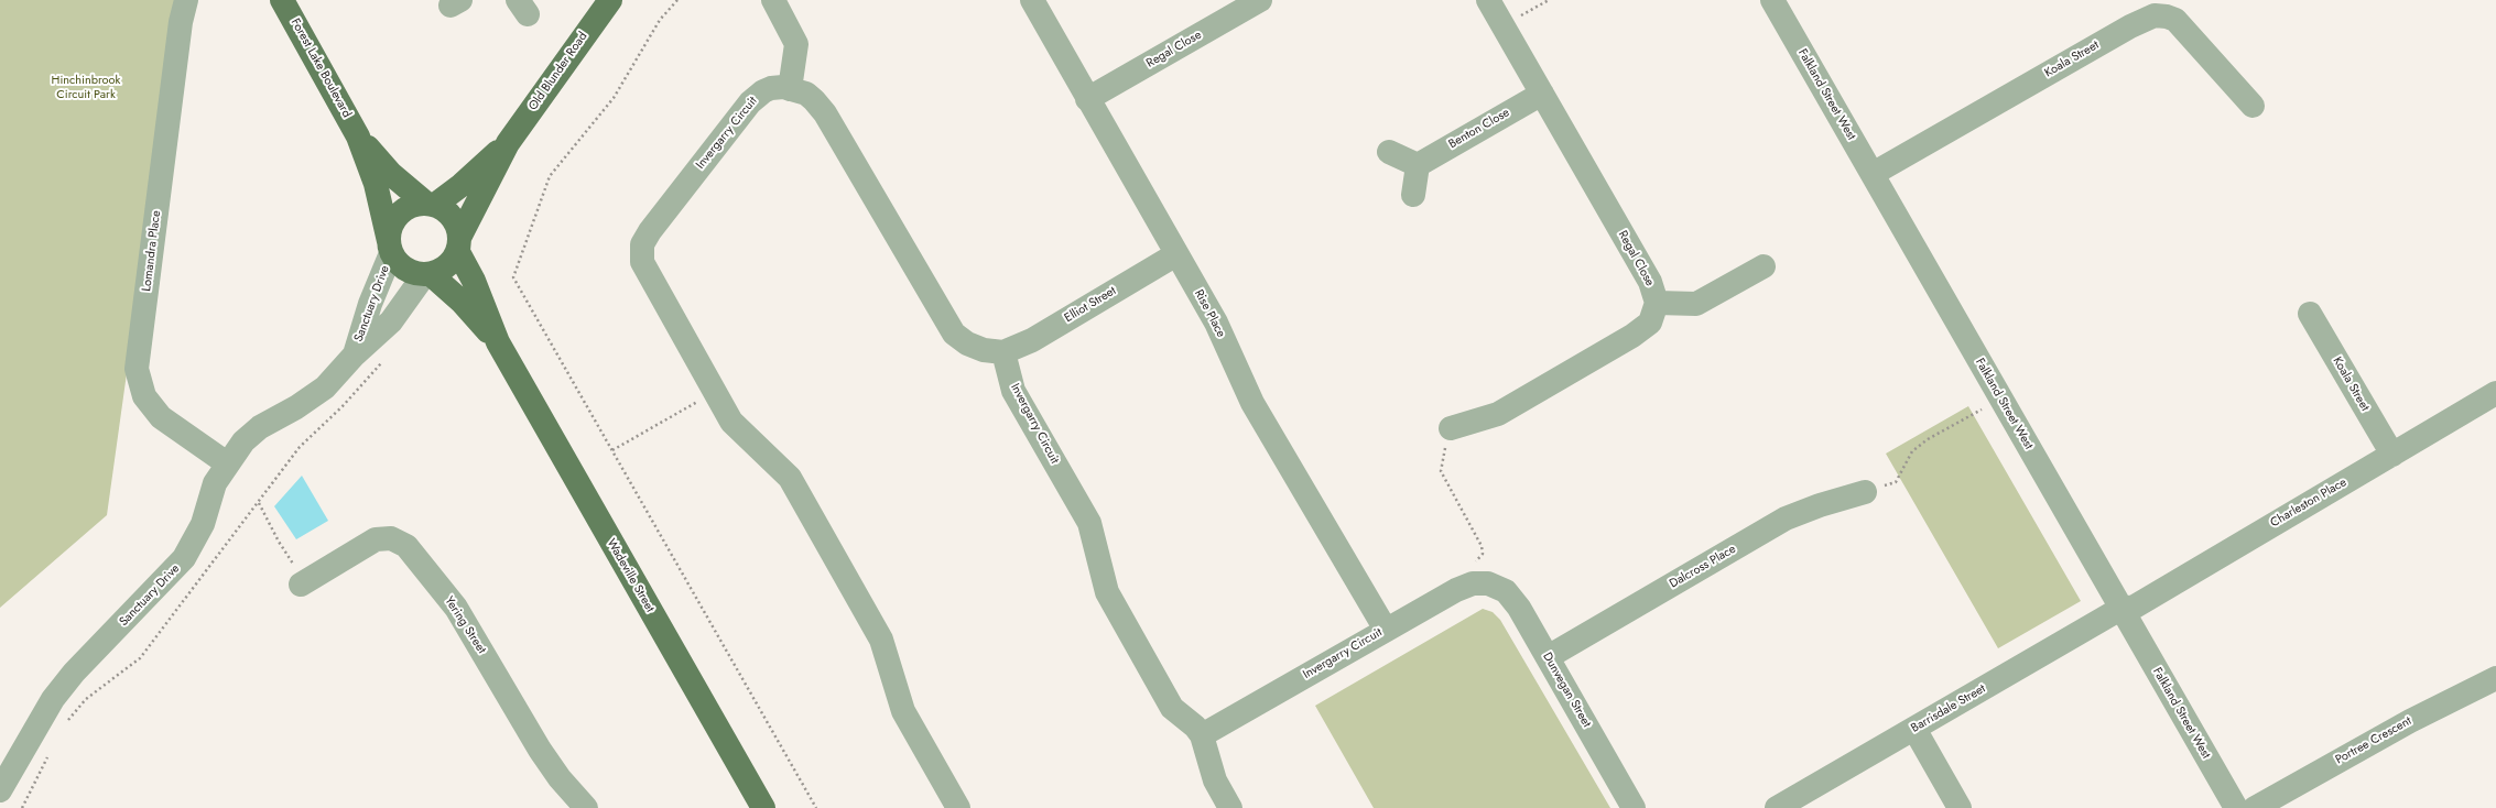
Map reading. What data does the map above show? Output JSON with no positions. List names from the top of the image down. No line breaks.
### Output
{"streets":{"main road":["Forest Lake Boulevard","Old Blunder Road","Wadeville Street"],"street":["Regal Close","Koala Street","Falkland Street West","Benton Close","Invergarry Circuit","Lomandra Place","Sanctuary Drive","Elliot Street","Rise Place","Charleston Place","Dalcross Place","Yering Street","Dunvegan Street","Barrisdale Street","Portree Crescent"]},"crossings":[["Regal Close","Benton Close"],["Regal Close","Rise Place"],["Koala Street","Falkland Street West"],["Koala Street","Charleston Place"],["Forest Lake Boulevard","Old Blunder Road"],["Forest Lake Boulevard","Sanctuary Drive"],["Forest Lake Boulevard","Wadeville Street"],["Old Blunder Road","Sanctuary Drive"],["Old Blunder Road","Wadeville Street"],["Falkland Street West","Charleston Place"],["Falkland Street West","Barrisdale Street"],["Invergarry Circuit","Elliot Street"],["Invergarry Circuit","Rise Place"],["Invergarry Circuit","Dunvegan Street"],["Lomandra Place","Sanctuary Drive"],["Sanctuary Drive","Wadeville Street"],["Elliot Street","Rise Place"],["Charleston Place","Barrisdale Street"],["Dalcross Place","Dunvegan Street"]],"parks":["Hinchinbrook Circuit Park"]}
